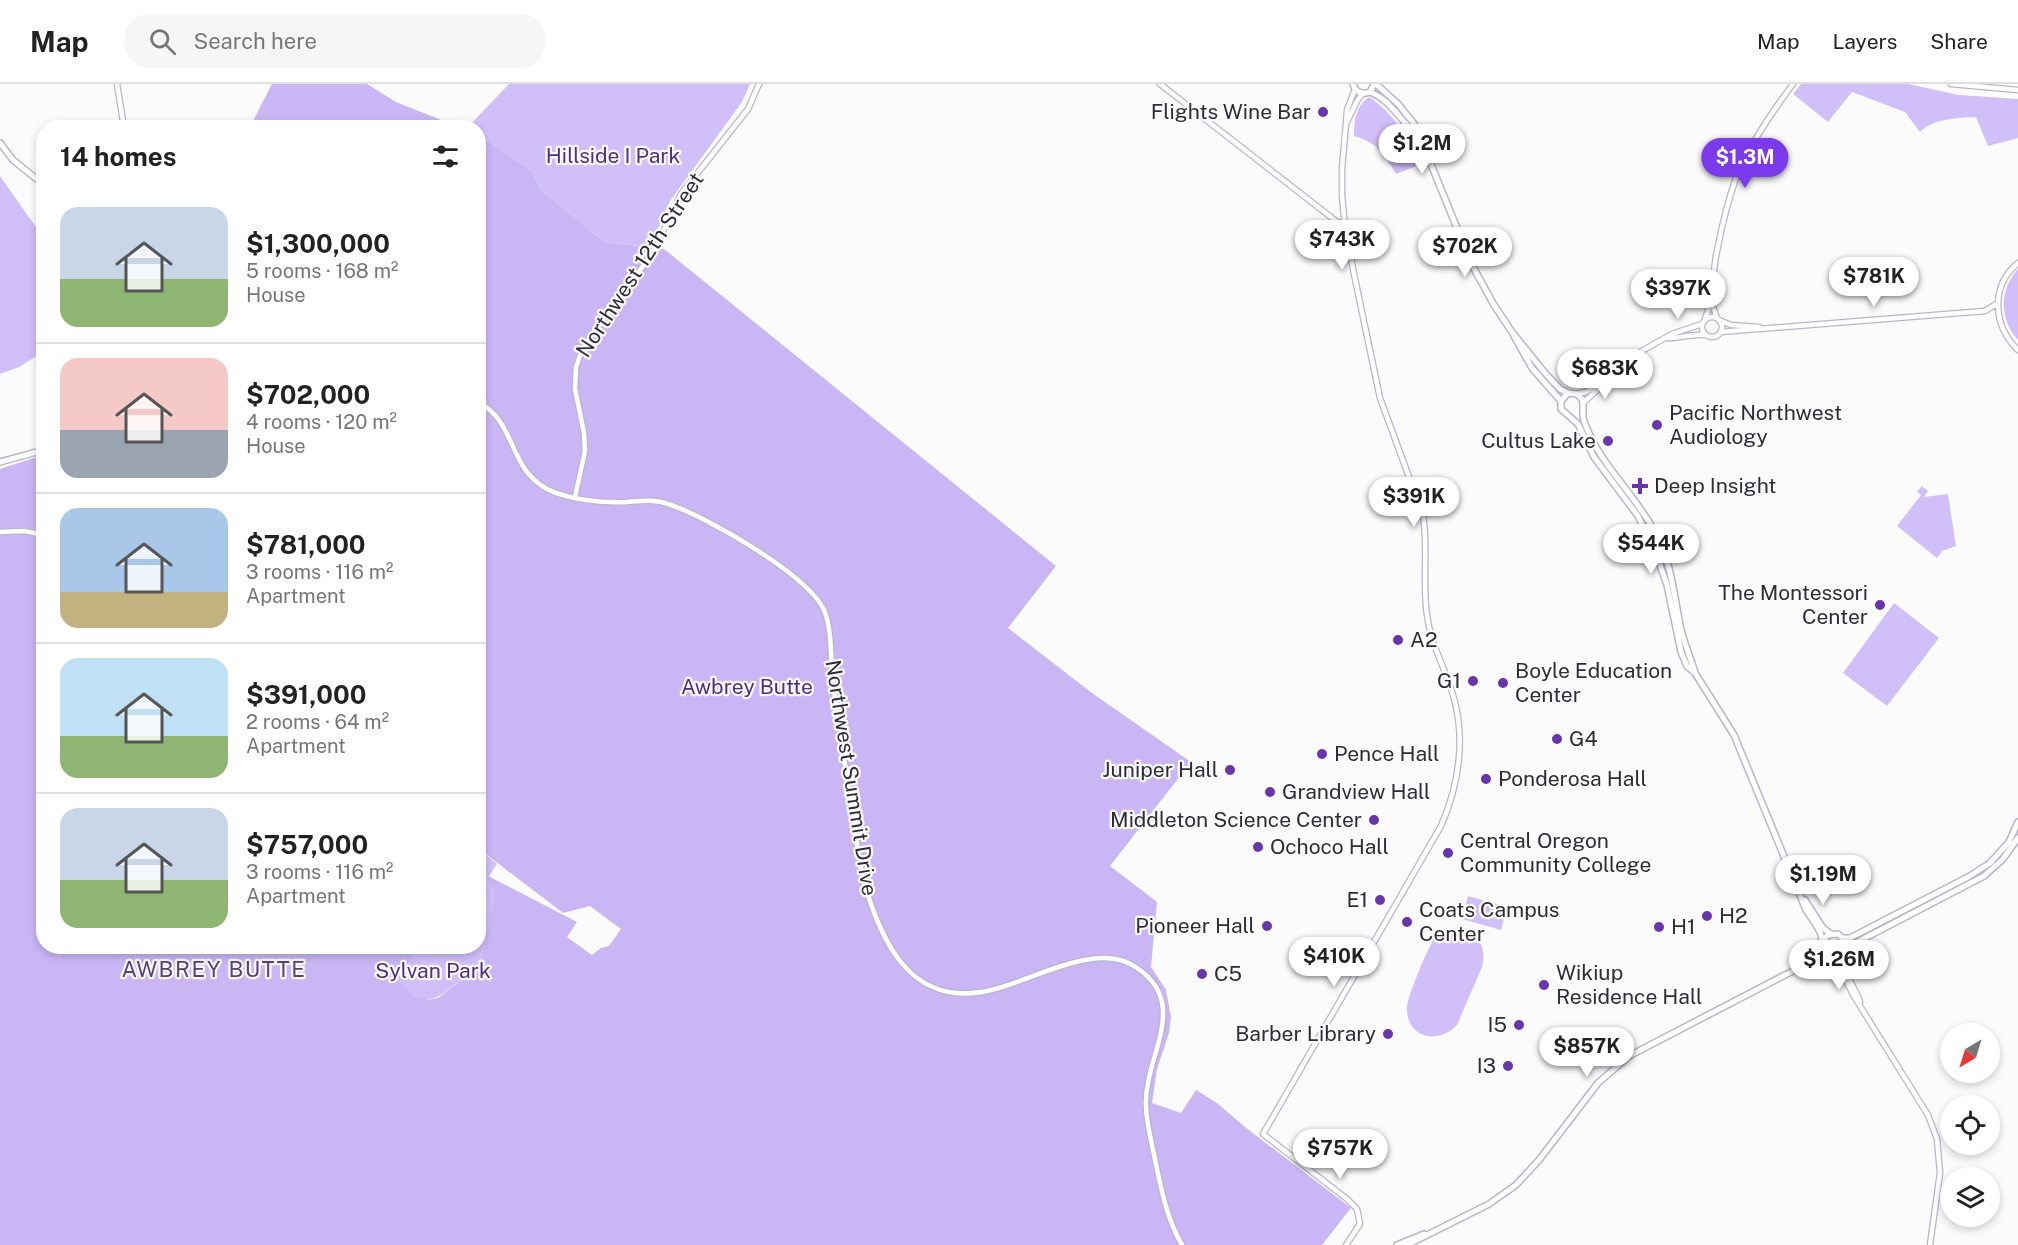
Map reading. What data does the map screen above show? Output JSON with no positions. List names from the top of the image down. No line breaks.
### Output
{"streets":{"street":["Northwest 12th Street","Northwest Summit Drive"]},"crossings":[["Northwest 12th Street","Northwest Summit Drive"]],"districts":["AWBREY BUTTE"],"parks":["Hillside I Park","Awbrey Butte","Sylvan Park"],"places":{"other":["Flights Wine Bar","Pacific Northwest Audiology","Cultus Lake","The Montessori Center","A2","G1","Boyle Education Center","G4","Pence Hall","Juniper Hall","Ponderosa Hall","Grandview Hall","Middleton Science Center","Ochoco Hall","Central Oregon Community College","E1","H2","Coats Campus Center","Pioneer Hall","H1","C5","Wikiup Residence Hall","I5","Barber Library","I3"],"health":["Deep Insight"]},"north":"bottom left","page":{"header":"Map","search":"Search here","nav":["Map","Layers","Share"],"heading":"14 homes","price":["$1.2M","$1.3M","$743K","$702K","$781K","$397K","$683K","$391K","$544K","$1.19M","$410K","$1.26M","$857K","$757K"],"list":[{"name":"$1,300,000","note":"5 rooms · 168 m² · House"},{"name":"$702,000","note":"4 rooms · 120 m² · House"},{"name":"$781,000","note":"3 rooms · 116 m² · Apartment"},{"name":"$391,000","note":"2 rooms · 64 m² · Apartment"},{"name":"$757,000","note":"3 rooms · 116 m² · Apartment"}]}}
